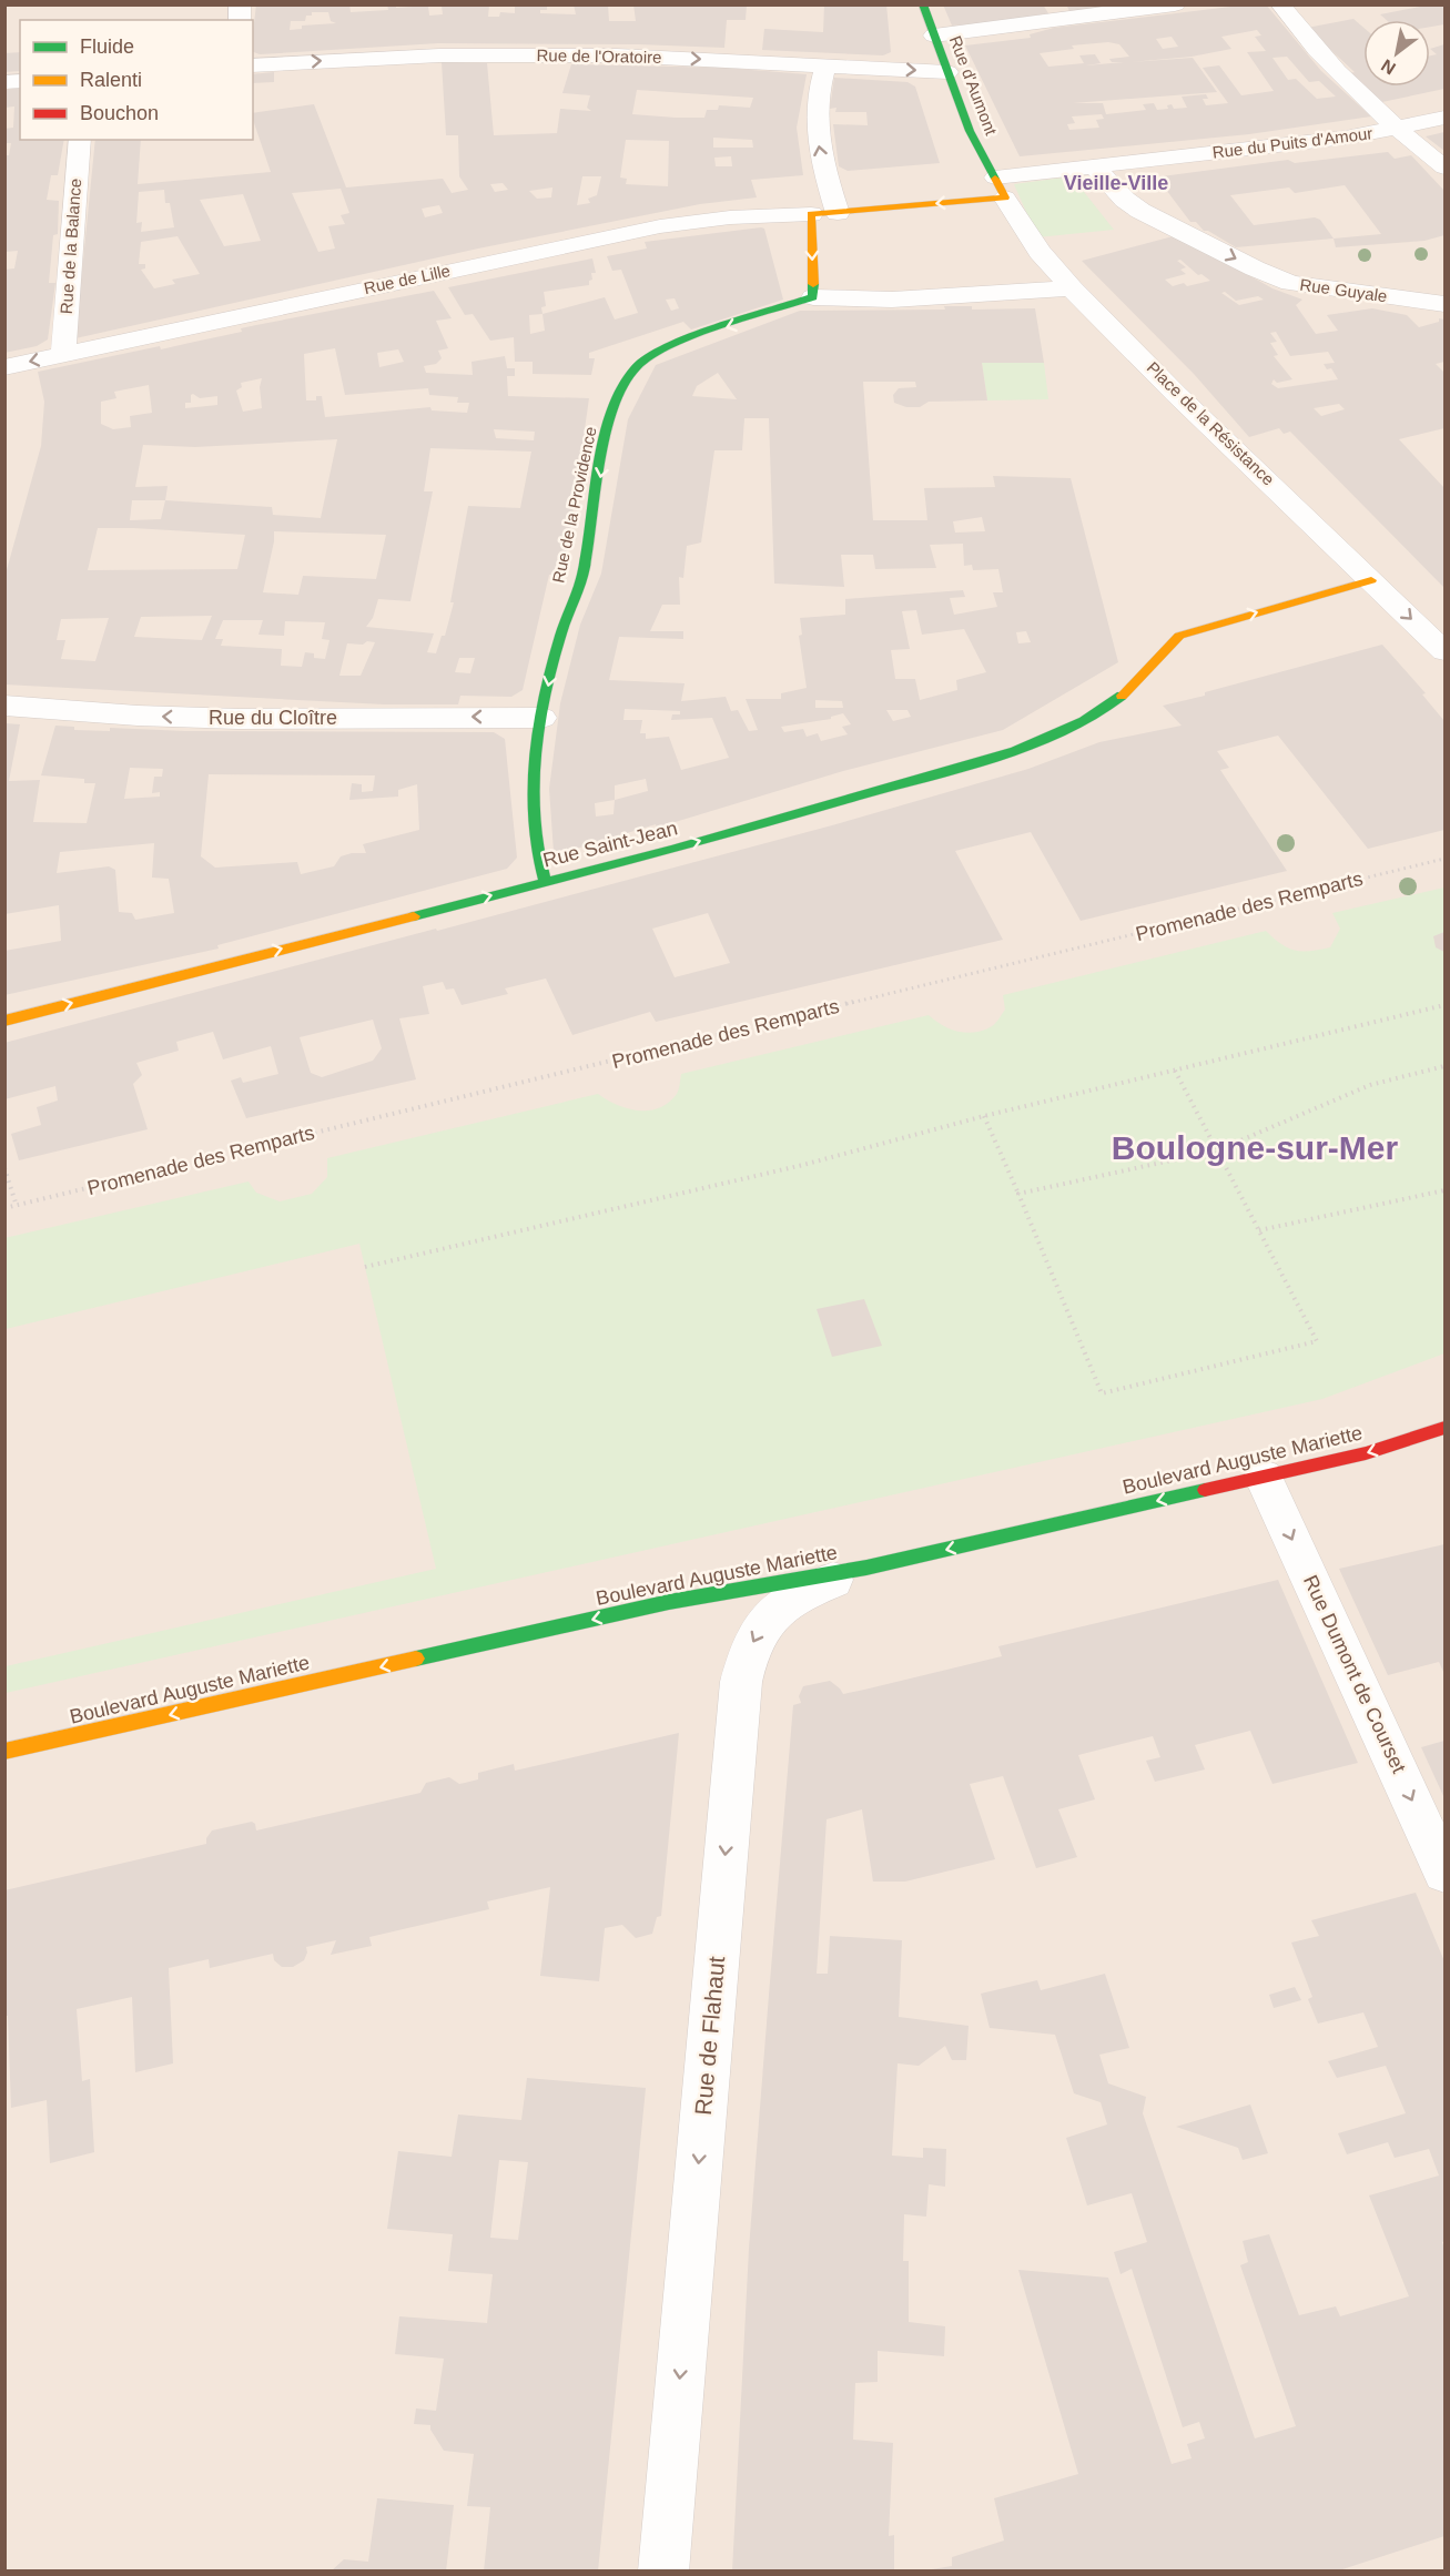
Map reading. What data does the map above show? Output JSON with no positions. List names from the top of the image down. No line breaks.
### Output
{"streets":{"street":["Rue de l'Oratoire","Rue d'Aumont","Rue du Puits d'Amour","Rue de la Balance","Rue de Lille","Rue Guyale","Place de la Résistance","Rue de la Providence","Rue du Cloître","Rue Saint-Jean","Boulevard Auguste Mariette","Rue Dumont de Courset","Rue de Flahaut"],"path":["Promenade des Remparts"]},"crossings":[["Rue de l'Oratoire","Rue d'Aumont"],["Rue d'Aumont","Rue du Puits d'Amour"],["Rue d'Aumont","Place de la Résistance"],["Rue du Puits d'Amour","Rue Guyale"],["Rue du Puits d'Amour","Place de la Résistance"],["Rue de la Balance","Rue de Lille"],["Place de la Résistance","Rue Saint-Jean"],["Rue de la Providence","Rue du Cloître"],["Rue de la Providence","Rue Saint-Jean"],["Boulevard Auguste Mariette","Rue Dumont de Courset"],["Boulevard Auguste Mariette","Rue de Flahaut"]],"one_way":["Rue de la Providence","Rue du Cloître","Rue Saint-Jean","Boulevard Auguste Mariette","Rue Dumont de Courset","Rue de Flahaut"],"districts":["Vieille-Ville","Boulogne-sur-Mer"],"legend":["Fluide","Ralenti","Bouchon"],"north":"bottom left"}
